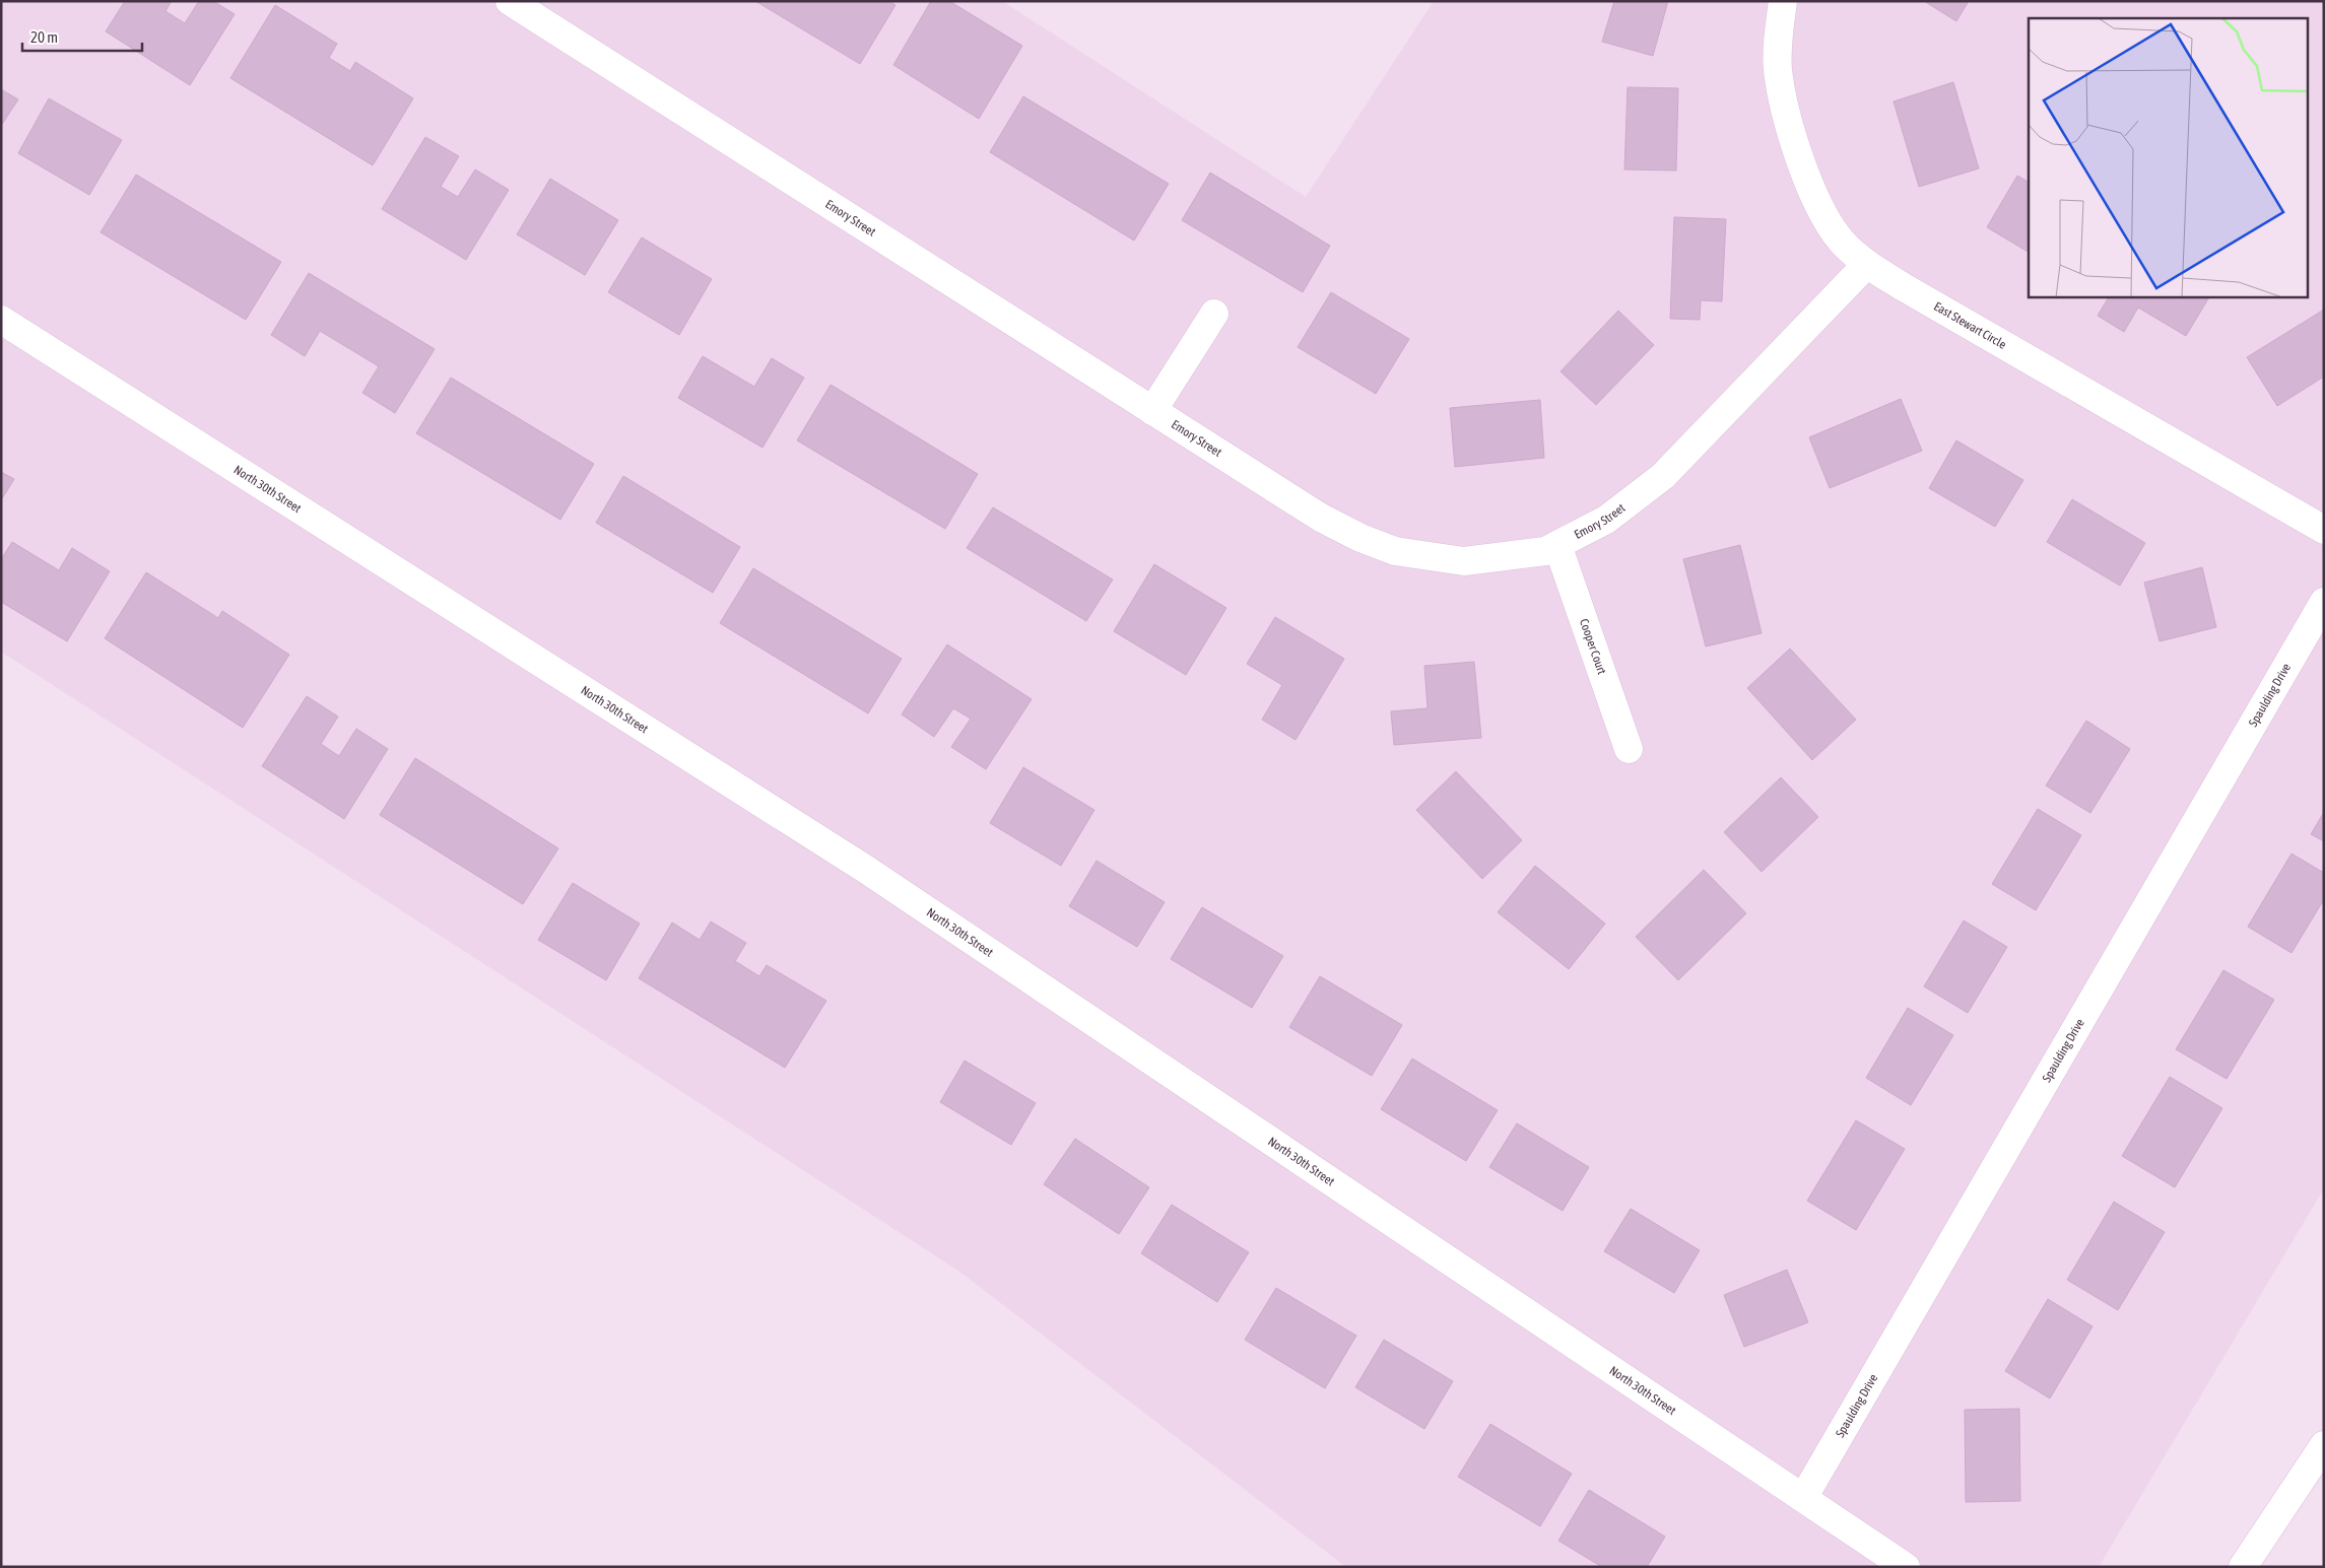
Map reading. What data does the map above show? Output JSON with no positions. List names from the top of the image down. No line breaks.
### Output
{"streets":{"street":["Emory Street","East Stewart Circle","North 30th Street","Cooper Court","Spaulding Drive"]},"crossings":[["Emory Street","East Stewart Circle"],["Emory Street","Cooper Court"],["North 30th Street","Spaulding Drive"]],"scale_bar":"20 m"}
